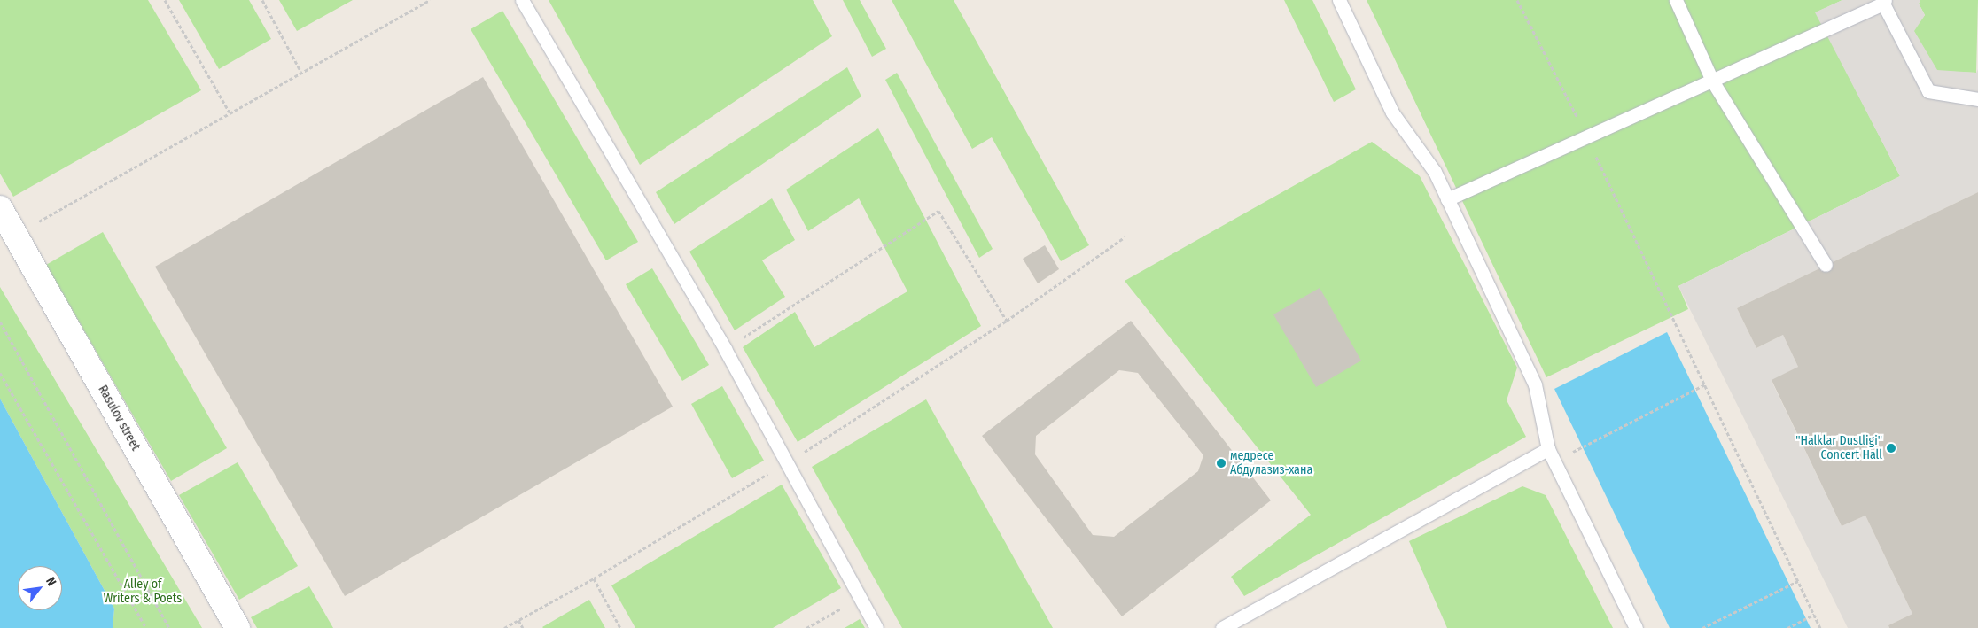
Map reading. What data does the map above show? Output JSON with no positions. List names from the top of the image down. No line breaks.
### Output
{"streets":{"street":["Rasulov street"]},"parks":["Alley of Writers & Poets"],"places":["\"Halklar Dustligi\" Concert Hall","медресе Абдулазиз-хана"],"north":"top right"}
